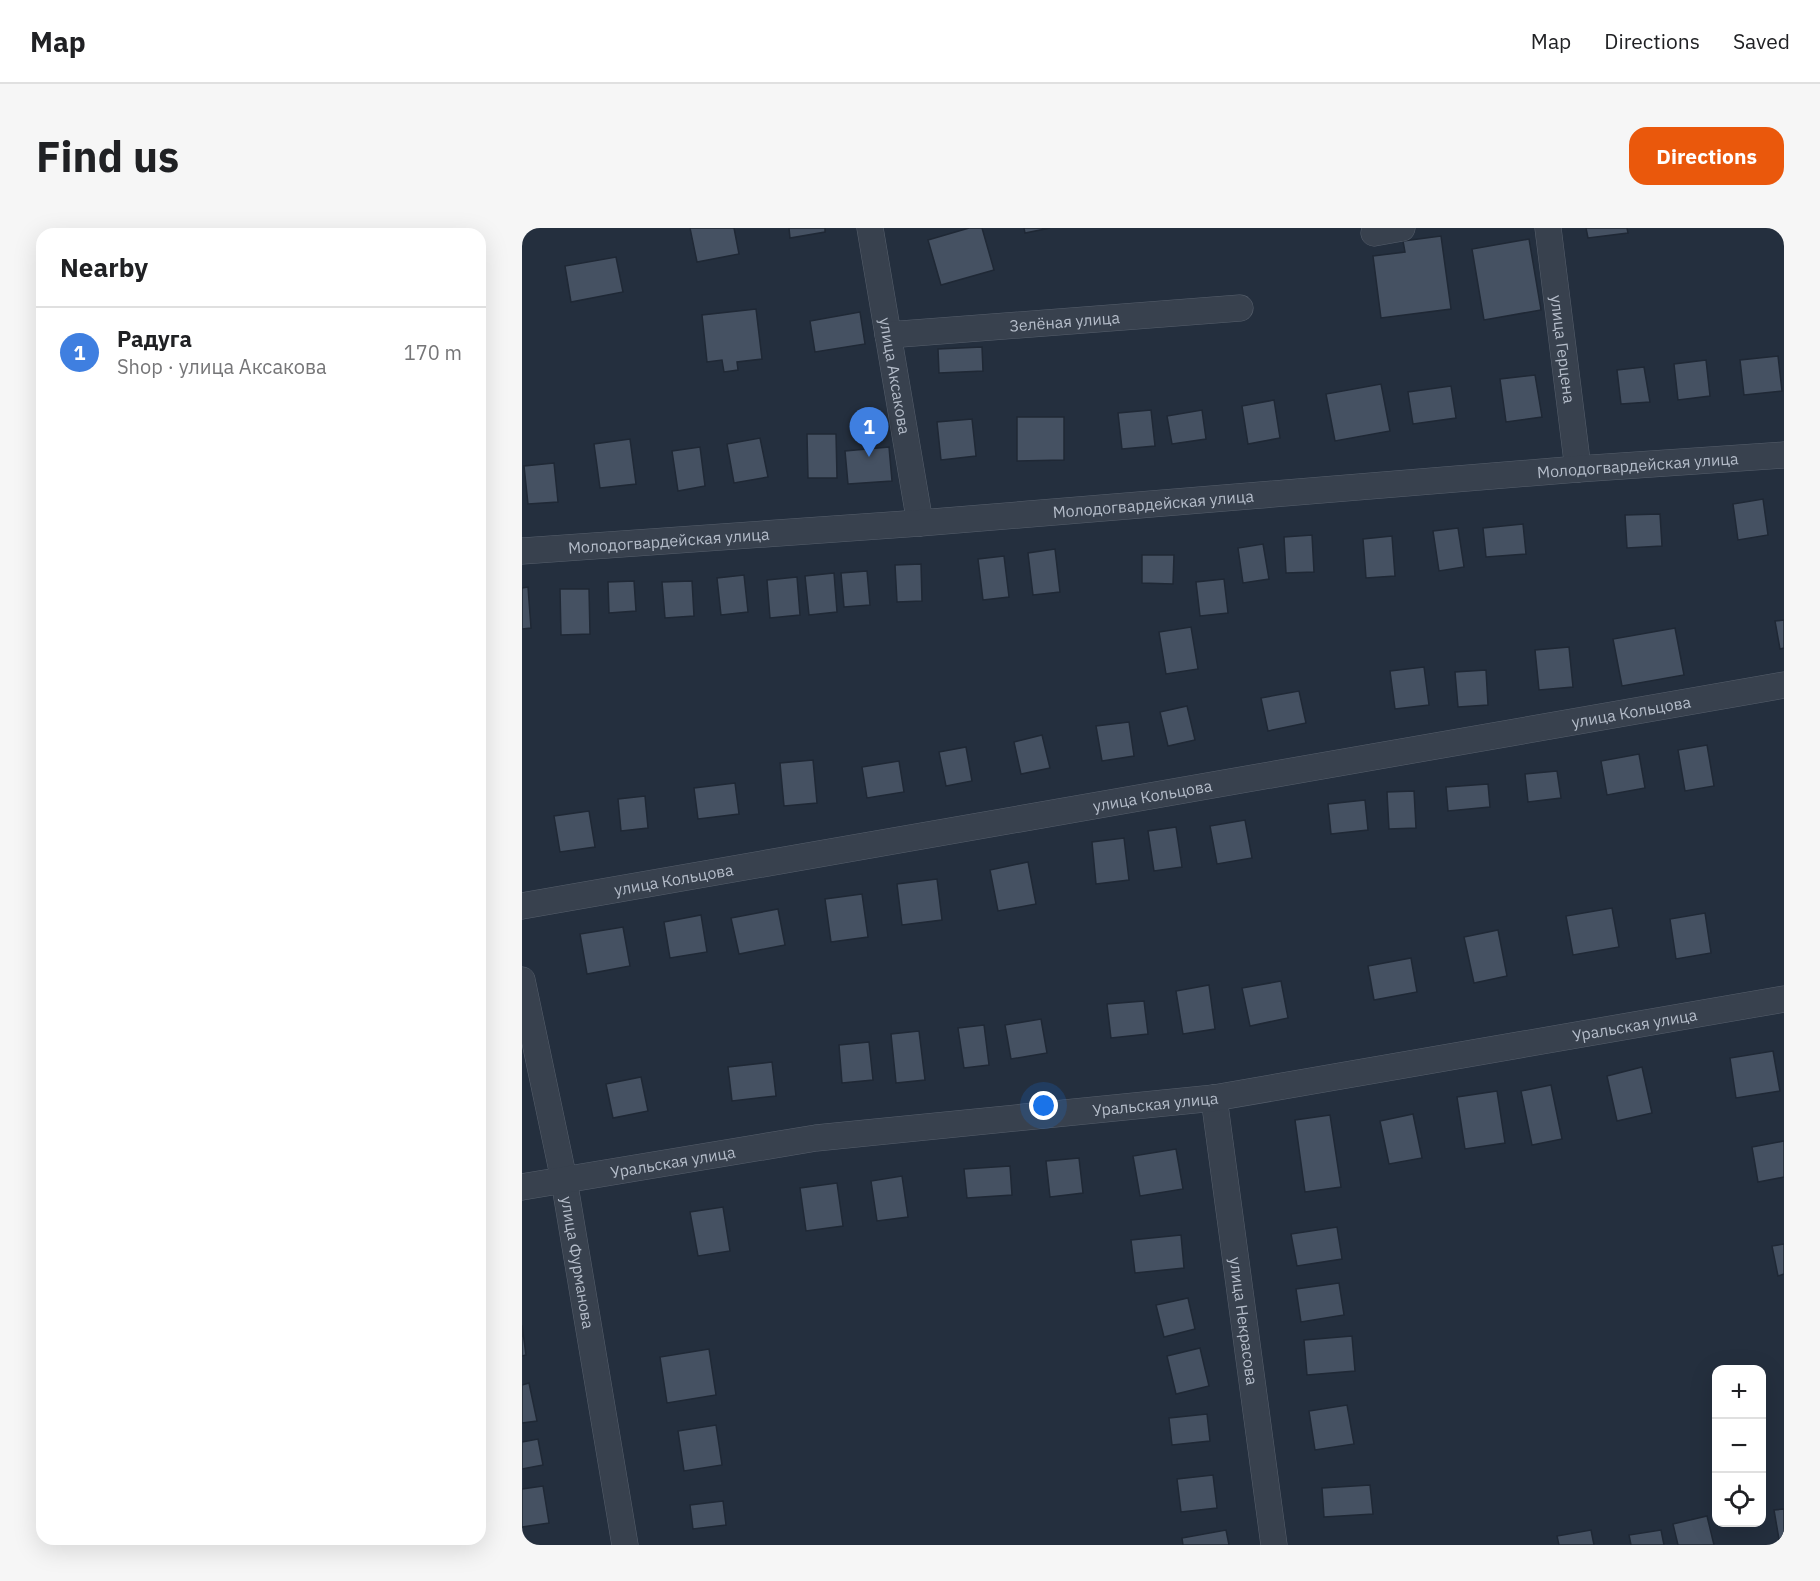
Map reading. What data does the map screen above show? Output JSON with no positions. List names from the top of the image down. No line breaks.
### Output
{"streets":{"street":["Зелёная улица","улица Герцена","улица Аксакова","Молодогвардейская улица","улица Кольцова","Уральская улица","улица Фурманова","улица Некрасова"]},"crossings":[["Зелёная улица","улица Аксакова"],["улица Герцена","Молодогвардейская улица"],["улица Аксакова","Молодогвардейская улица"],["Уральская улица","улица Фурманова"],["Уральская улица","улица Некрасова"]],"page":{"header":"Map","nav":["Map","Directions","Saved"],"buttons":"Directions","title":"Find us","heading":"Nearby","list":[{"mark":"1","name":"Радуга","note":"Shop · улица Аксакова","value":"170 m"}],"pins":"1","map_buttons":["+","−"]}}
